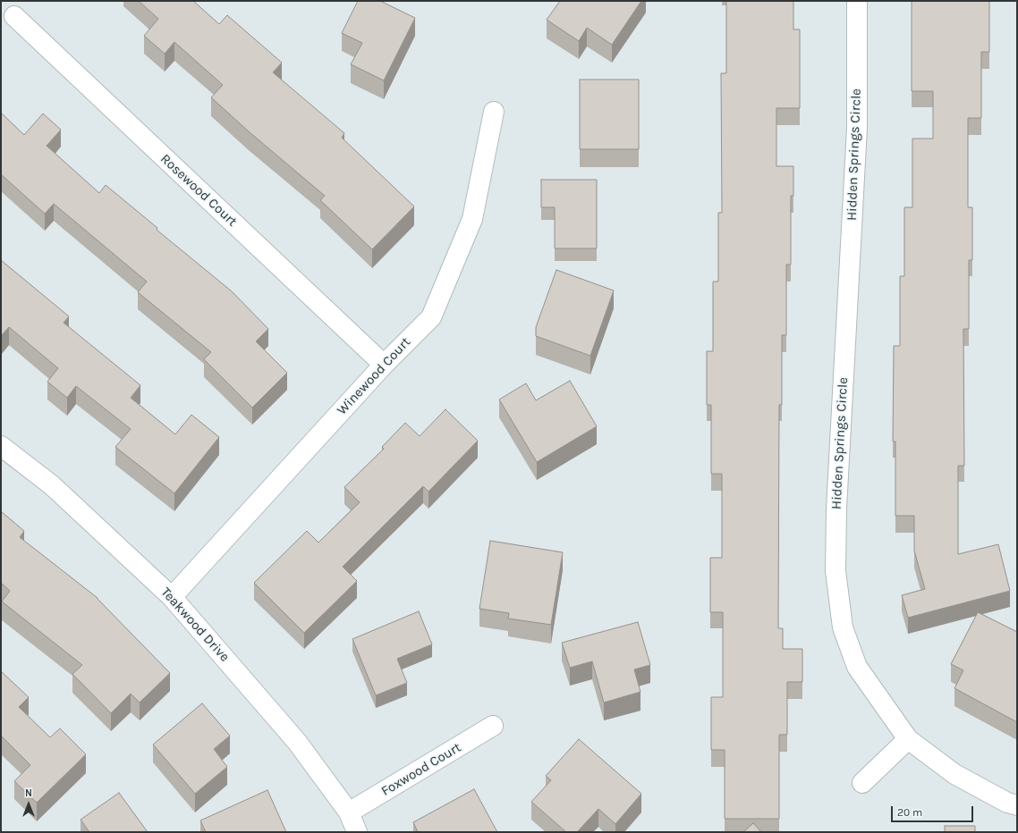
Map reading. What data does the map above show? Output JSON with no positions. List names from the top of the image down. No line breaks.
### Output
{"streets":{"street":["Hidden Springs Circle","Rosewood Court","Winewood Court","Teakwood Drive","Foxwood Court"]},"crossings":[["Rosewood Court","Winewood Court"],["Winewood Court","Teakwood Drive"],["Teakwood Drive","Foxwood Court"]],"scale_bar":"20 m","north":"top"}
